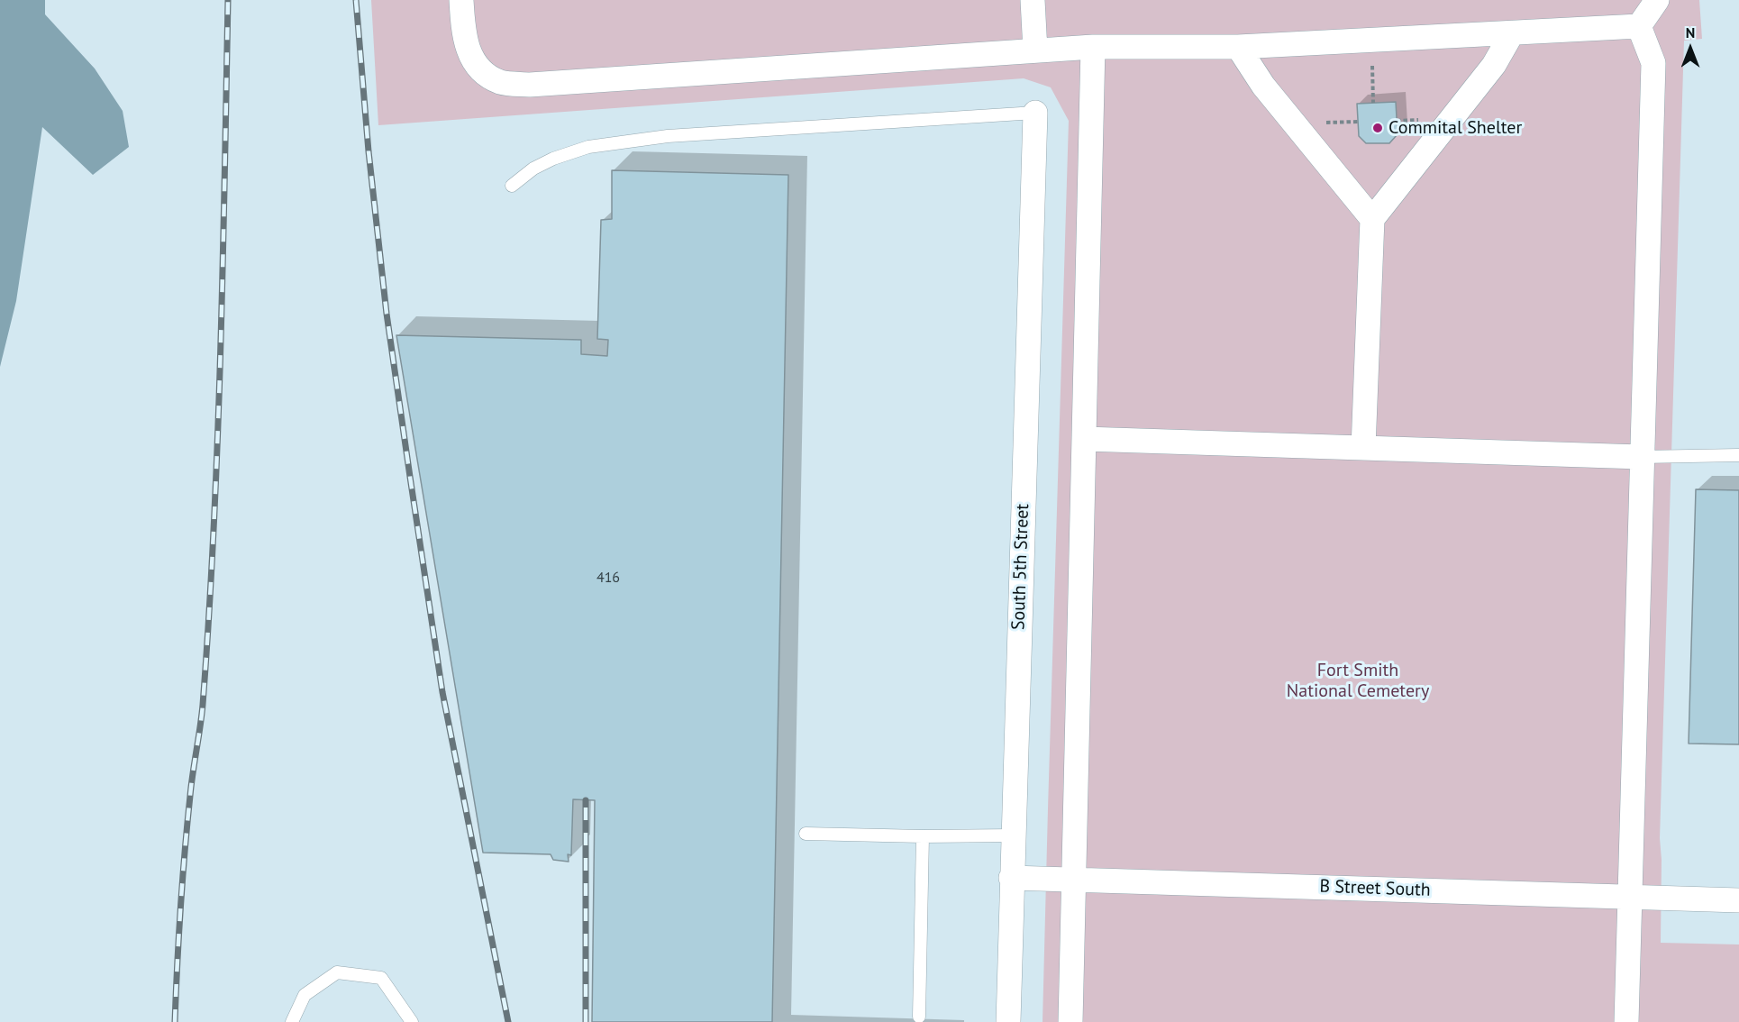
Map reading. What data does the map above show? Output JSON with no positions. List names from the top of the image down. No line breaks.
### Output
{"streets":{"street":["South 5th Street","B Street South"]},"crossings":[["South 5th Street","B Street South"]],"parks":["Fort Smith National Cemetery"],"places":["Commital Shelter"],"house_numbers":["416"],"north":"top"}
